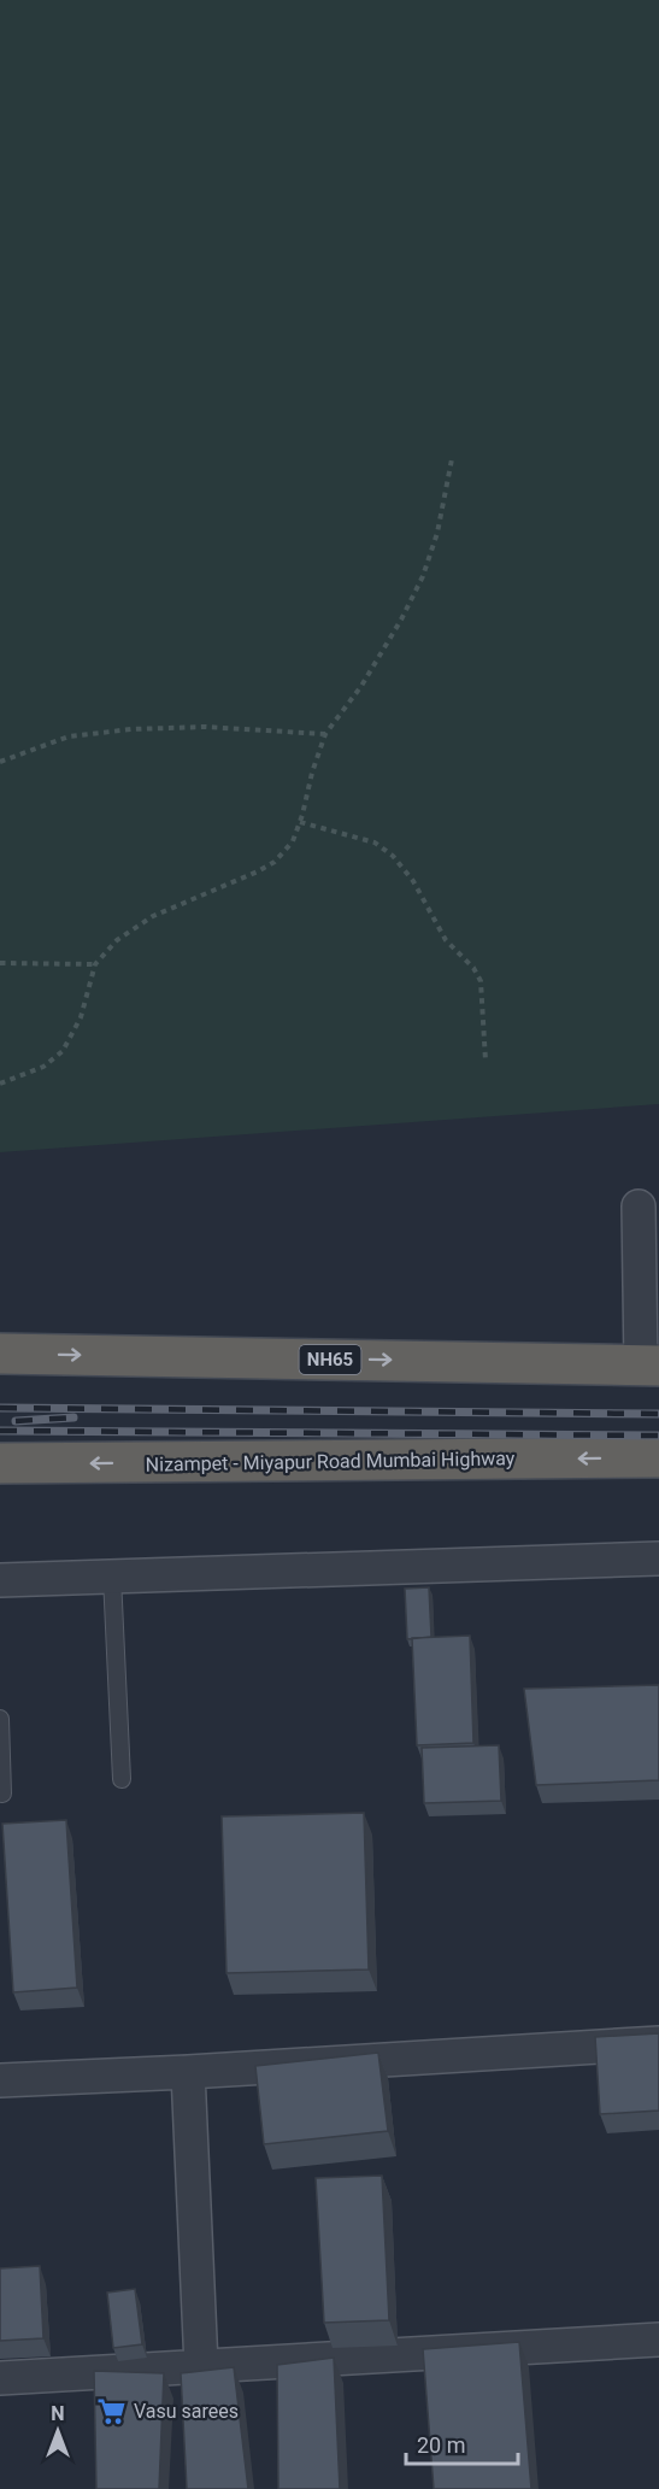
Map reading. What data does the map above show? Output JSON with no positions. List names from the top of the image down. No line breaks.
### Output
{"streets":{"highway":["NH65","Nizampet - Miyapur Road Mumbai Highway"]},"places":{"supermarket":["Vasu sarees"]},"scale_bar":"20 m","north":"top"}
